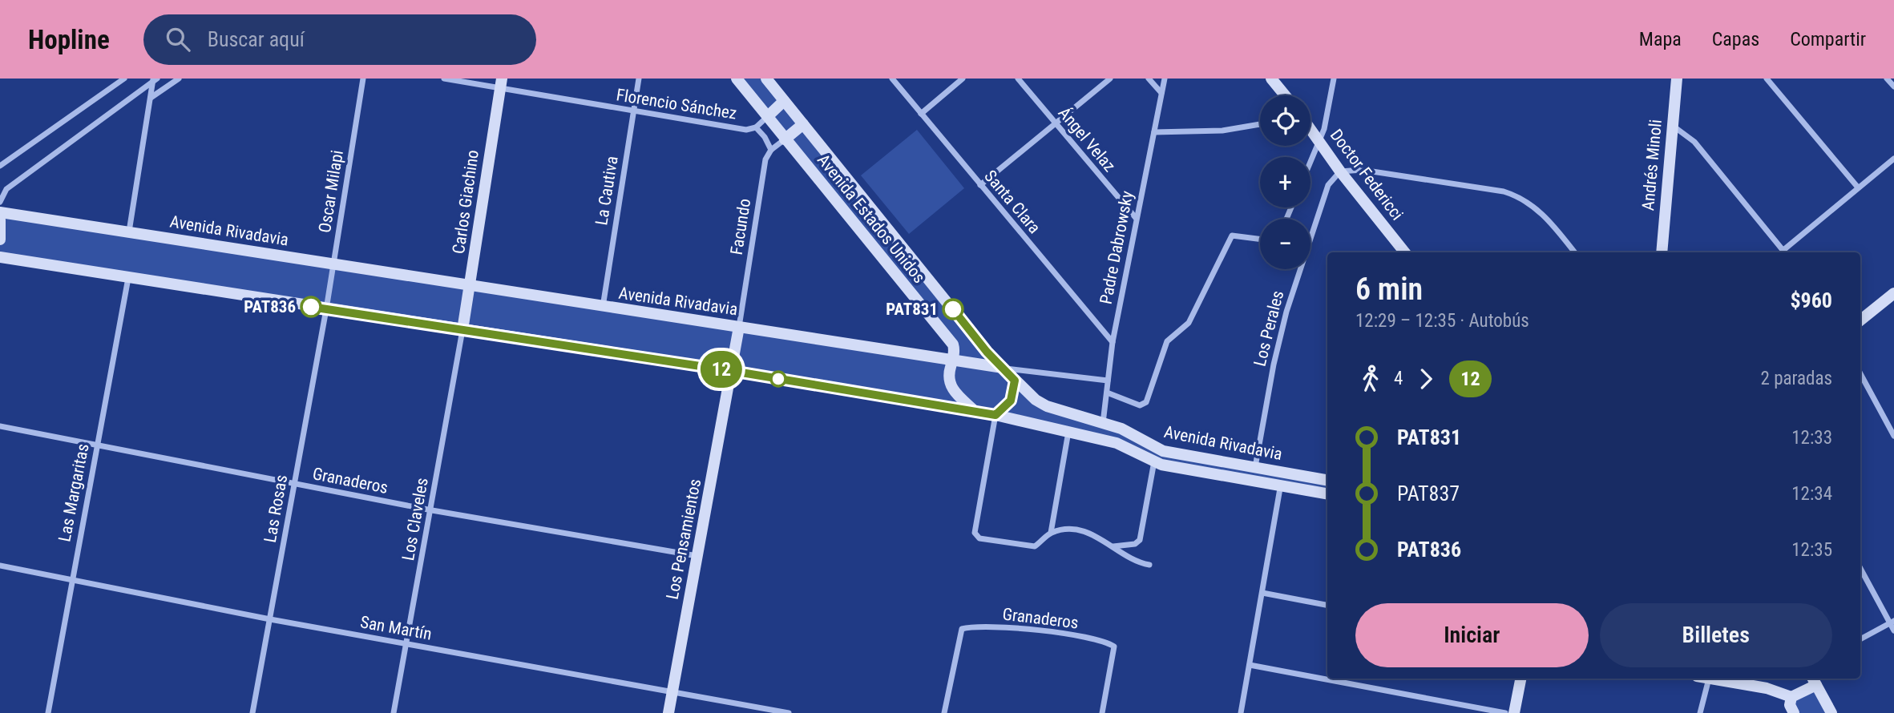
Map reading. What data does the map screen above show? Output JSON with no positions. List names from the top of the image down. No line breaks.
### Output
{"streets":{"main road":["Andrés Minoli","Doctor Federicci","Carlos Giachino","Avenida Estados Unidos","Avenida Rivadavia","Los Pensamientos"],"street":["Florencio Sánchez","Ángel Velaz","La Cautiva","Oscar Milapi","Santa Clara","Facundo","Padre Dabrowsky","Los Perales","Granaderos","Las Margaritas","Las Rosas","Los Claveles","San Martín"]},"crossings":[["Florencio Sánchez","La Cautiva"],["Florencio Sánchez","Carlos Giachino"],["Florencio Sánchez","Avenida Estados Unidos"],["Ángel Velaz","Padre Dabrowsky"],["Doctor Federicci","Los Perales"],["La Cautiva","Avenida Rivadavia"],["Oscar Milapi","Avenida Rivadavia"],["Oscar Milapi","Las Rosas"],["Carlos Giachino","Avenida Rivadavia"],["Carlos Giachino","Los Claveles"],["Santa Clara","Padre Dabrowsky"],["Avenida Estados Unidos","Avenida Rivadavia"],["Facundo","Avenida Rivadavia"],["Facundo","Los Pensamientos"],["Avenida Rivadavia","Padre Dabrowsky"],["Avenida Rivadavia","Los Perales"],["Avenida Rivadavia","Las Margaritas"],["Avenida Rivadavia","Las Rosas"],["Avenida Rivadavia","Los Claveles"],["Avenida Rivadavia","Los Pensamientos"],["Granaderos","Las Margaritas"],["Granaderos","Las Rosas"],["Granaderos","Los Claveles"],["Granaderos","Los Pensamientos"],["Las Margaritas","San Martín"],["Las Rosas","San Martín"],["Los Claveles","San Martín"],["Los Pensamientos","San Martín"]],"places":["PAT836","PAT831"],"lines":["bus line 12"],"page":{"header":"Hopline","search":"Buscar aquí","nav":["Mapa","Capas","Compartir"],"on_map":"12","map_buttons":["+","−"],"heading":["6 min","12:29 – 12:35 · Autobús","$960"],"legs":["4","12","2 paradas"],"list":[{"name":"PAT831","value":"12:33"},{"name":"PAT837","value":"12:34"},{"name":"PAT836","value":"12:35"}],"buttons":["Iniciar","Billetes"]}}
